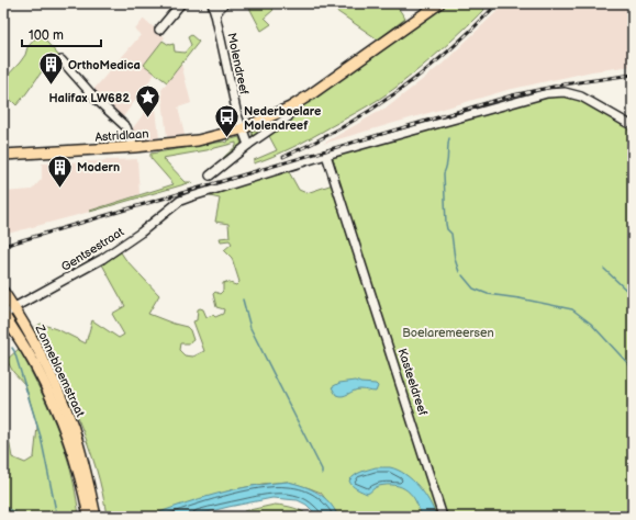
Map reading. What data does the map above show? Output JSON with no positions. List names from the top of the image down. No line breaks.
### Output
{"streets":{"main road":["Astridlaan","Zonnebloemstraat"],"street":["Molendreef","Gentsestraat","Kasteeldreef"]},"crossings":[["Molendreef","Astridlaan"],["Gentsestraat","Zonnebloemstraat"],["Gentsestraat","Kasteeldreef"]],"parks":["Boelaremeersen"],"places":{"building":["OrthoMedica","Modern"],"place":["Halifax LW682"],"bus stop":["Nederboelare Molendreef"]},"scale_bar":"100 m"}
